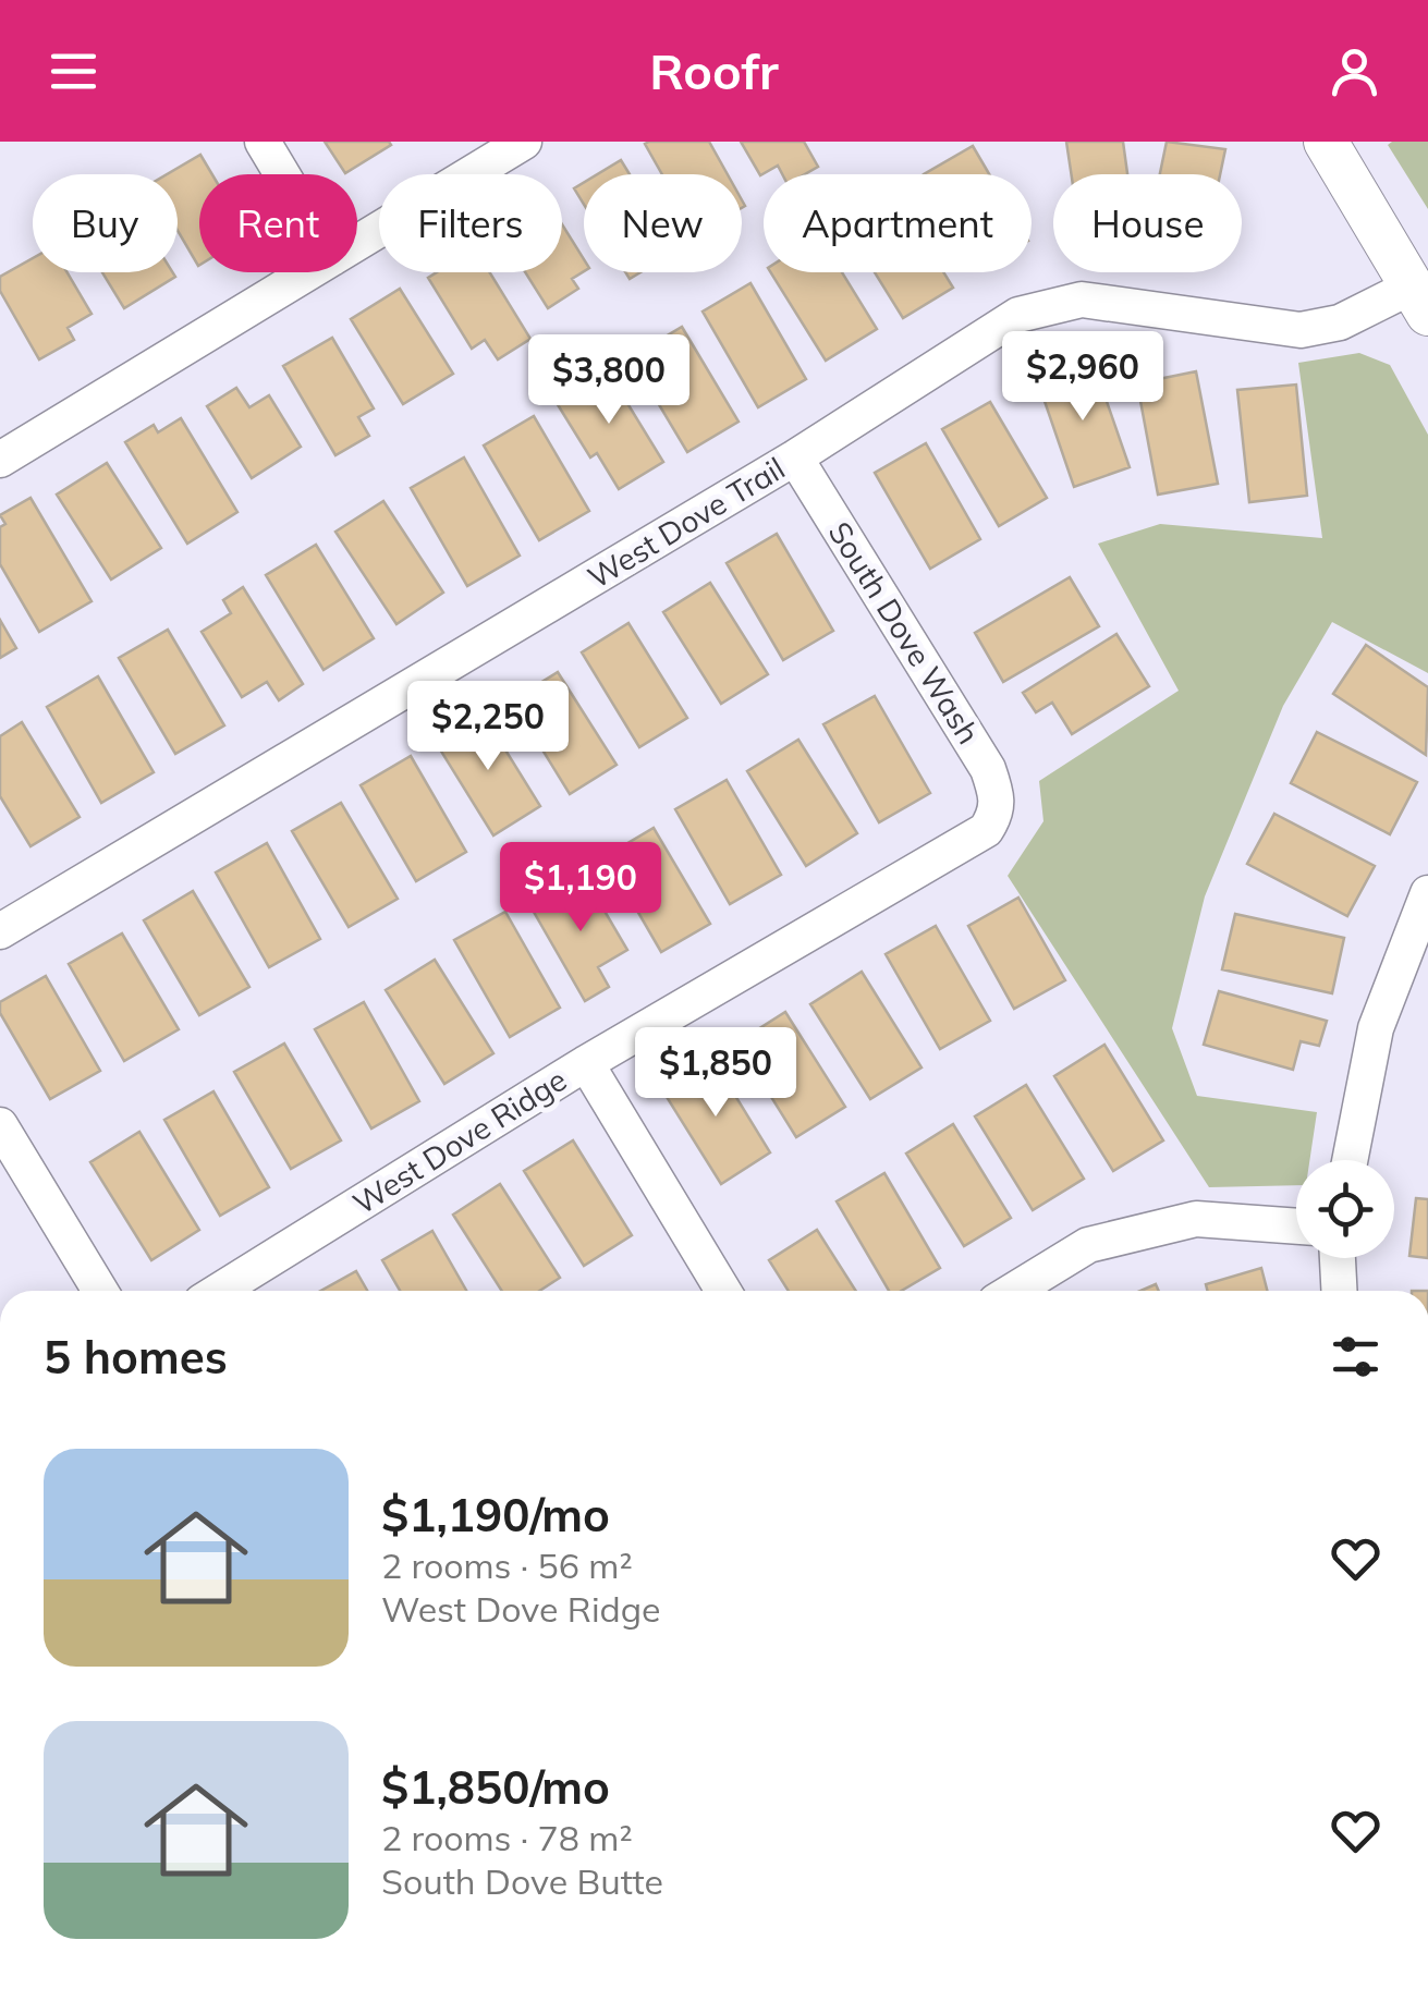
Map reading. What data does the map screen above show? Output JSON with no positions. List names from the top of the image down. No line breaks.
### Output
{"streets":{"street":["West Dove Trail","South Dove Wash","West Dove Ridge"]},"crossings":[["West Dove Trail","South Dove Wash"],["South Dove Wash","West Dove Ridge"]],"page":{"header":"Roofr","chip":["Buy","Rent","Filters","New","Apartment","House"],"price":["$2,960","$3,800","$2,250","$1,190","$1,850"],"heading":"5 homes","list":[{"name":"$1,190/mo","note":"2 rooms · 56 m² · West Dove Ridge"},{"name":"$1,850/mo","note":"2 rooms · 78 m² · South Dove Butte"}]}}
